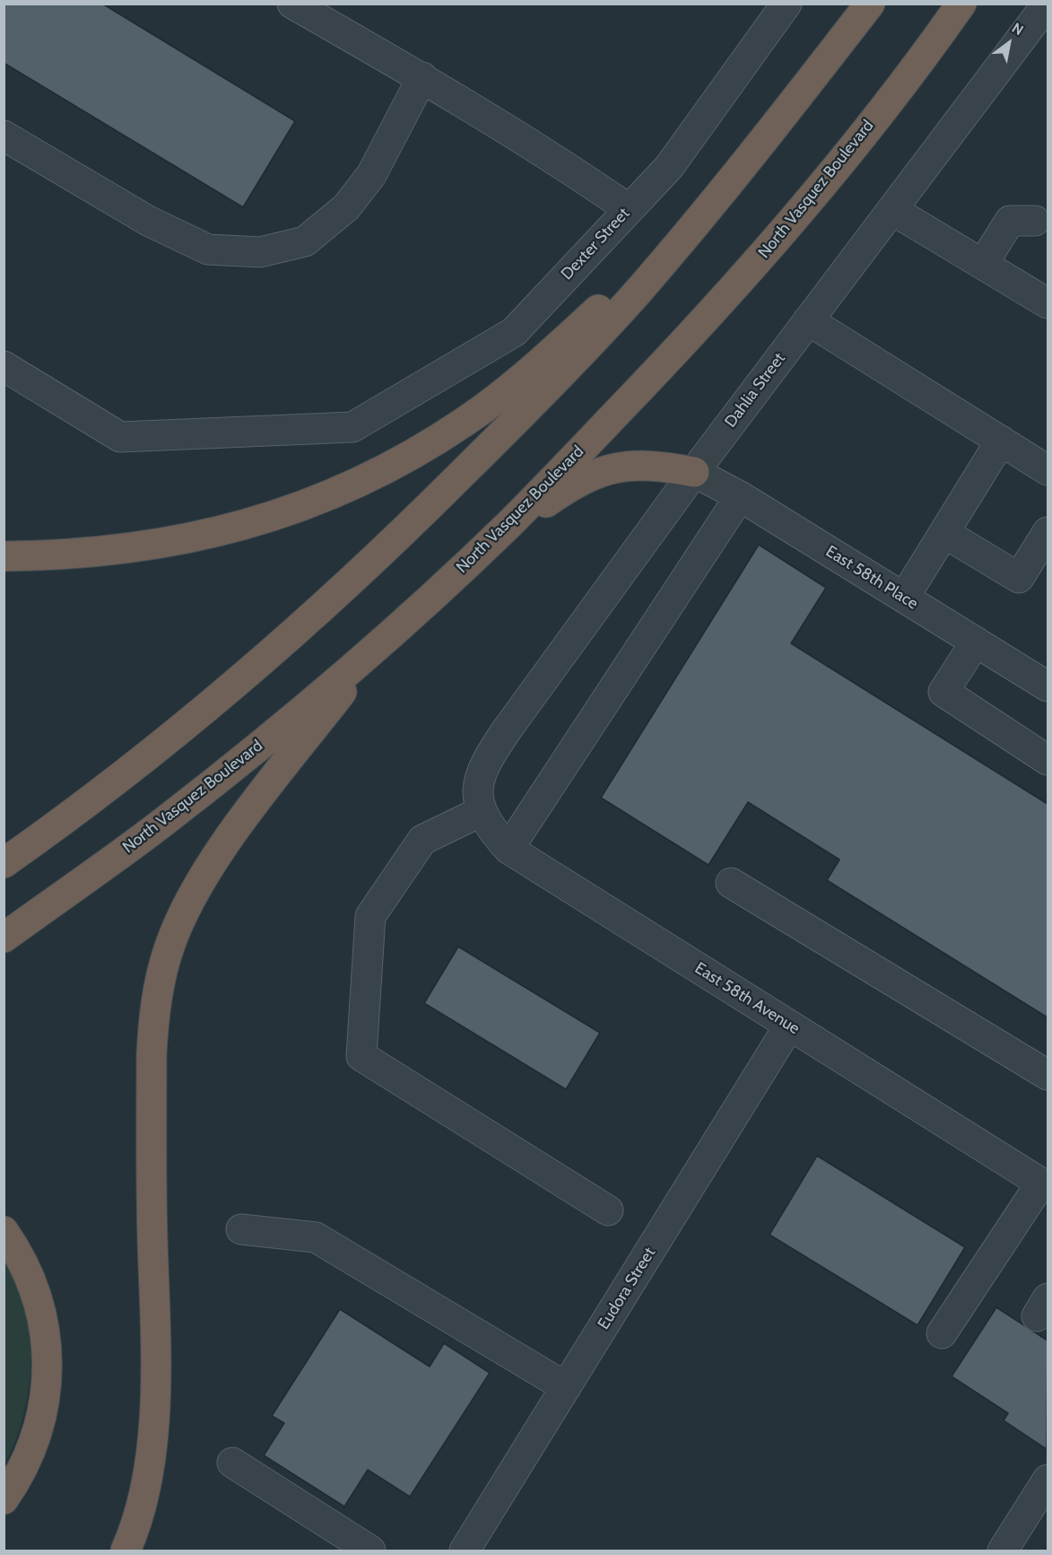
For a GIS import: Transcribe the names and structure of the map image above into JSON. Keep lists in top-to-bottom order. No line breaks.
{"streets":{"highway":["North Vasquez Boulevard"],"street":["Dexter Street","Dahlia Street","East 58th Place","East 58th Avenue","Eudora Street"]},"crossings":[["Dahlia Street","East 58th Place"],["Dahlia Street","East 58th Avenue"],["East 58th Avenue","Eudora Street"]],"north":"top right"}
